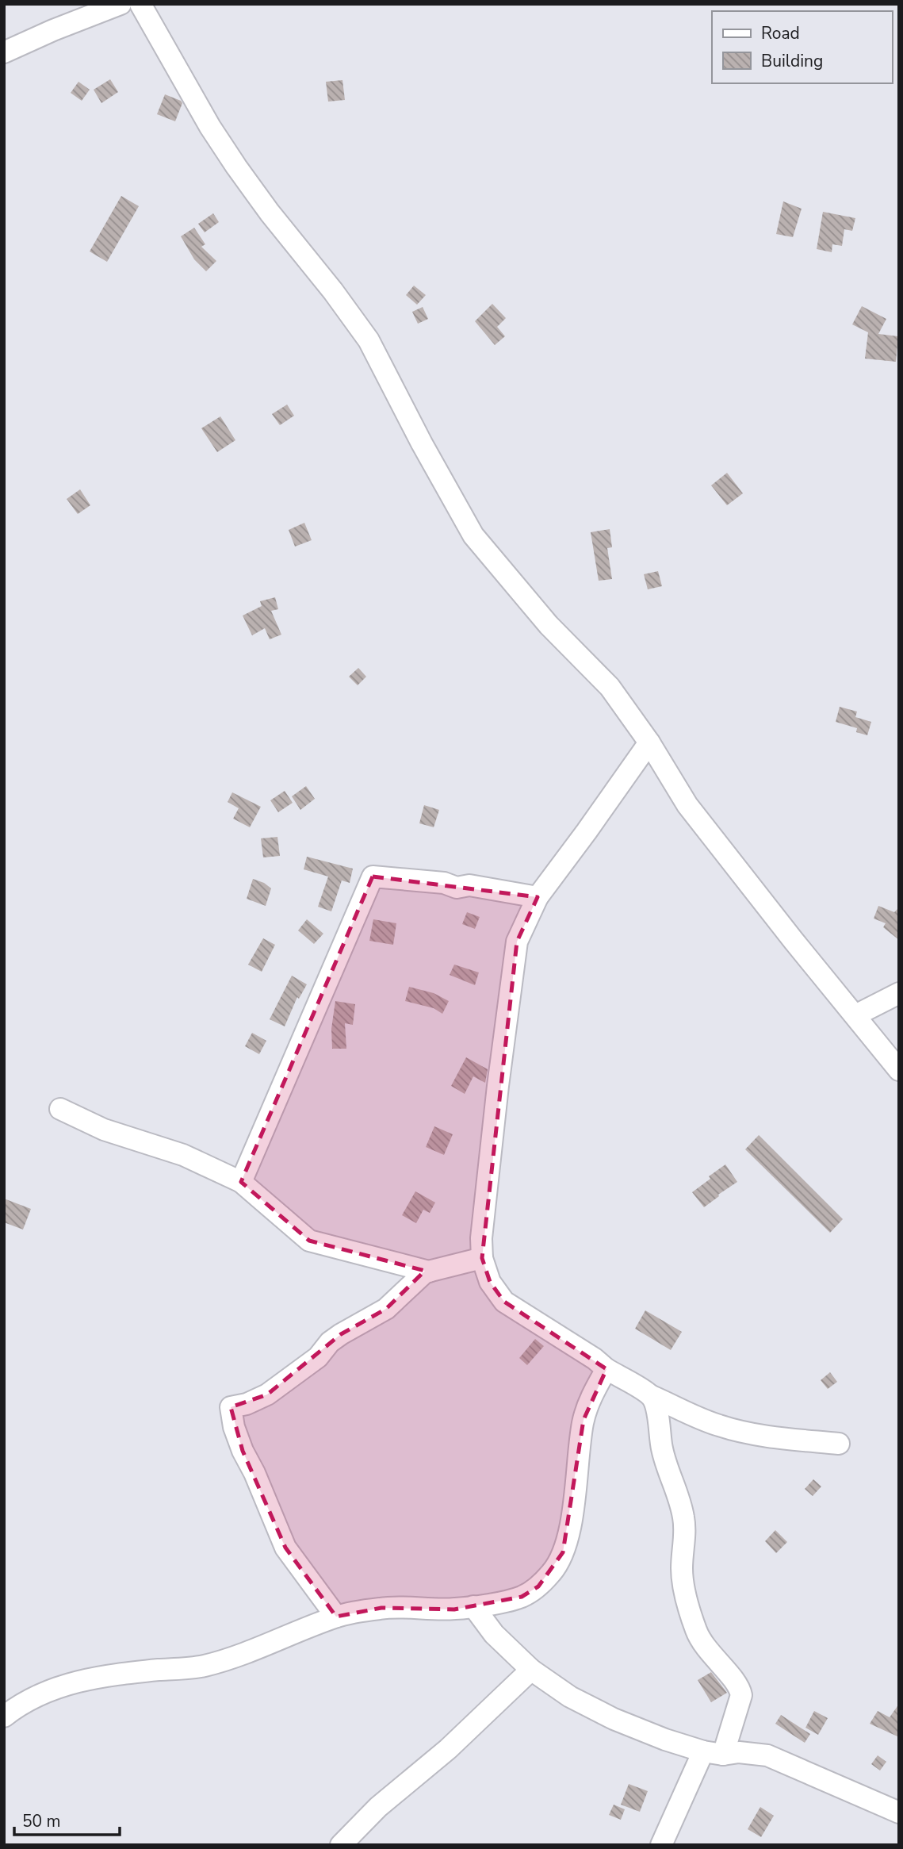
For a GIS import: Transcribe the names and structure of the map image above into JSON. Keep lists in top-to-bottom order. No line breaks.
{"legend":["Road","Building"],"scale_bar":"50 m"}
